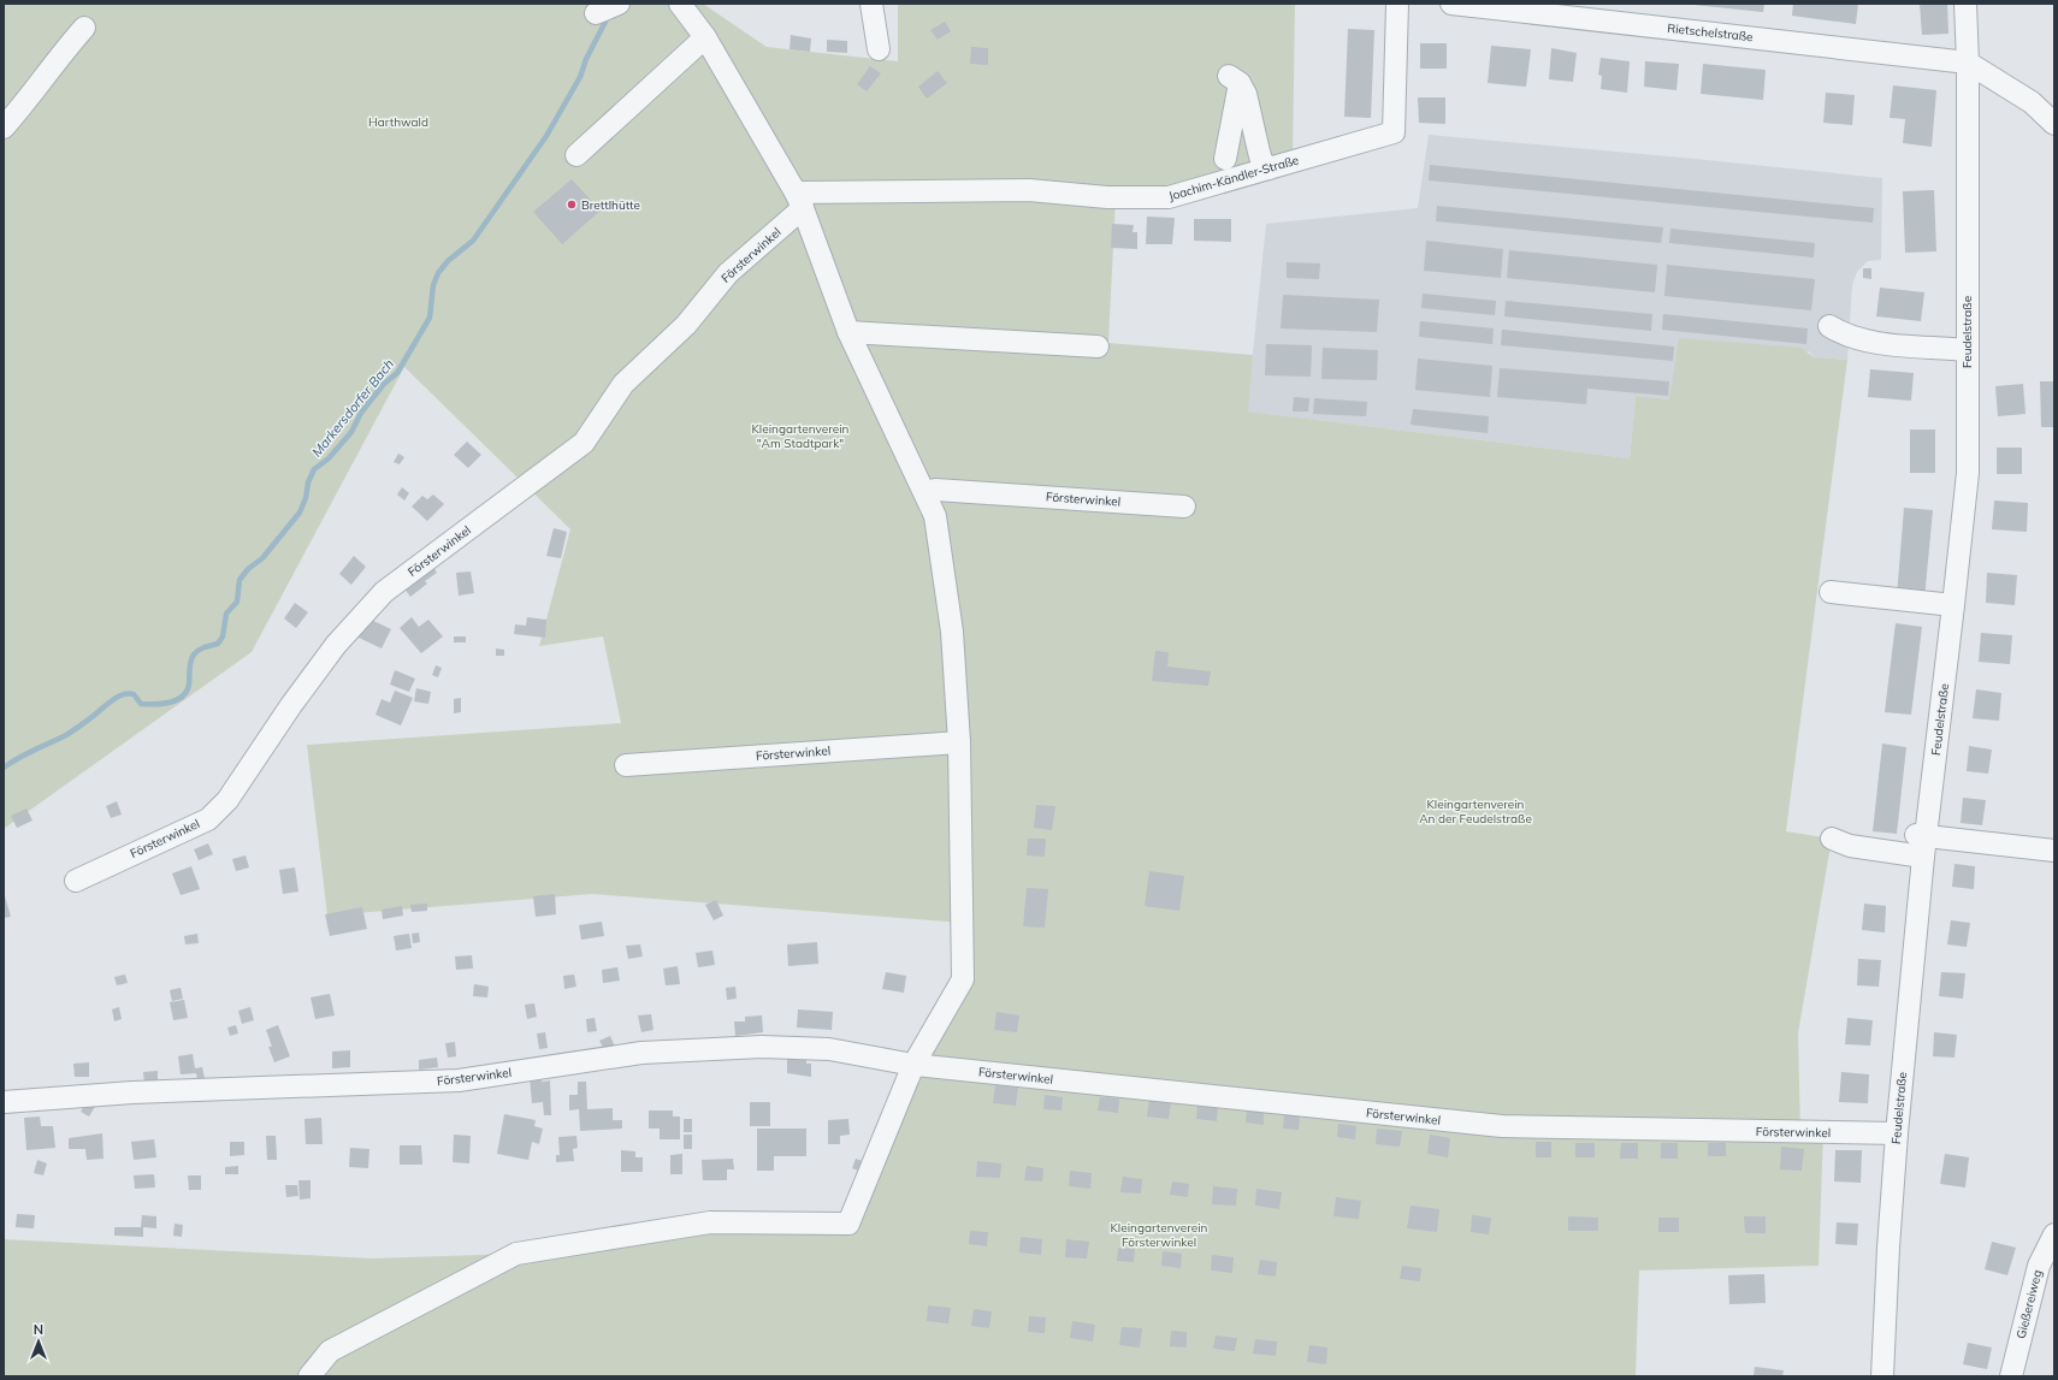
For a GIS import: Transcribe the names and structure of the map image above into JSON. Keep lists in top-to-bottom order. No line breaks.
{"streets":{"street":["Rietschelstraße","Joachim-Kändler-Straße","Försterwinkel","Feudelstraße","Gießereiweg"]},"crossings":[["Rietschelstraße","Feudelstraße"],["Joachim-Kändler-Straße","Försterwinkel"],["Försterwinkel","Feudelstraße"]],"water":["Markersdorfer Bach"],"parks":["Harthwald","Kleingartenverein \"Am Stadtpark\"","Kleingartenverein An der Feudelstraße","Kleingartenverein Försterwinkel"],"places":["Brettlhütte"],"north":"top"}
